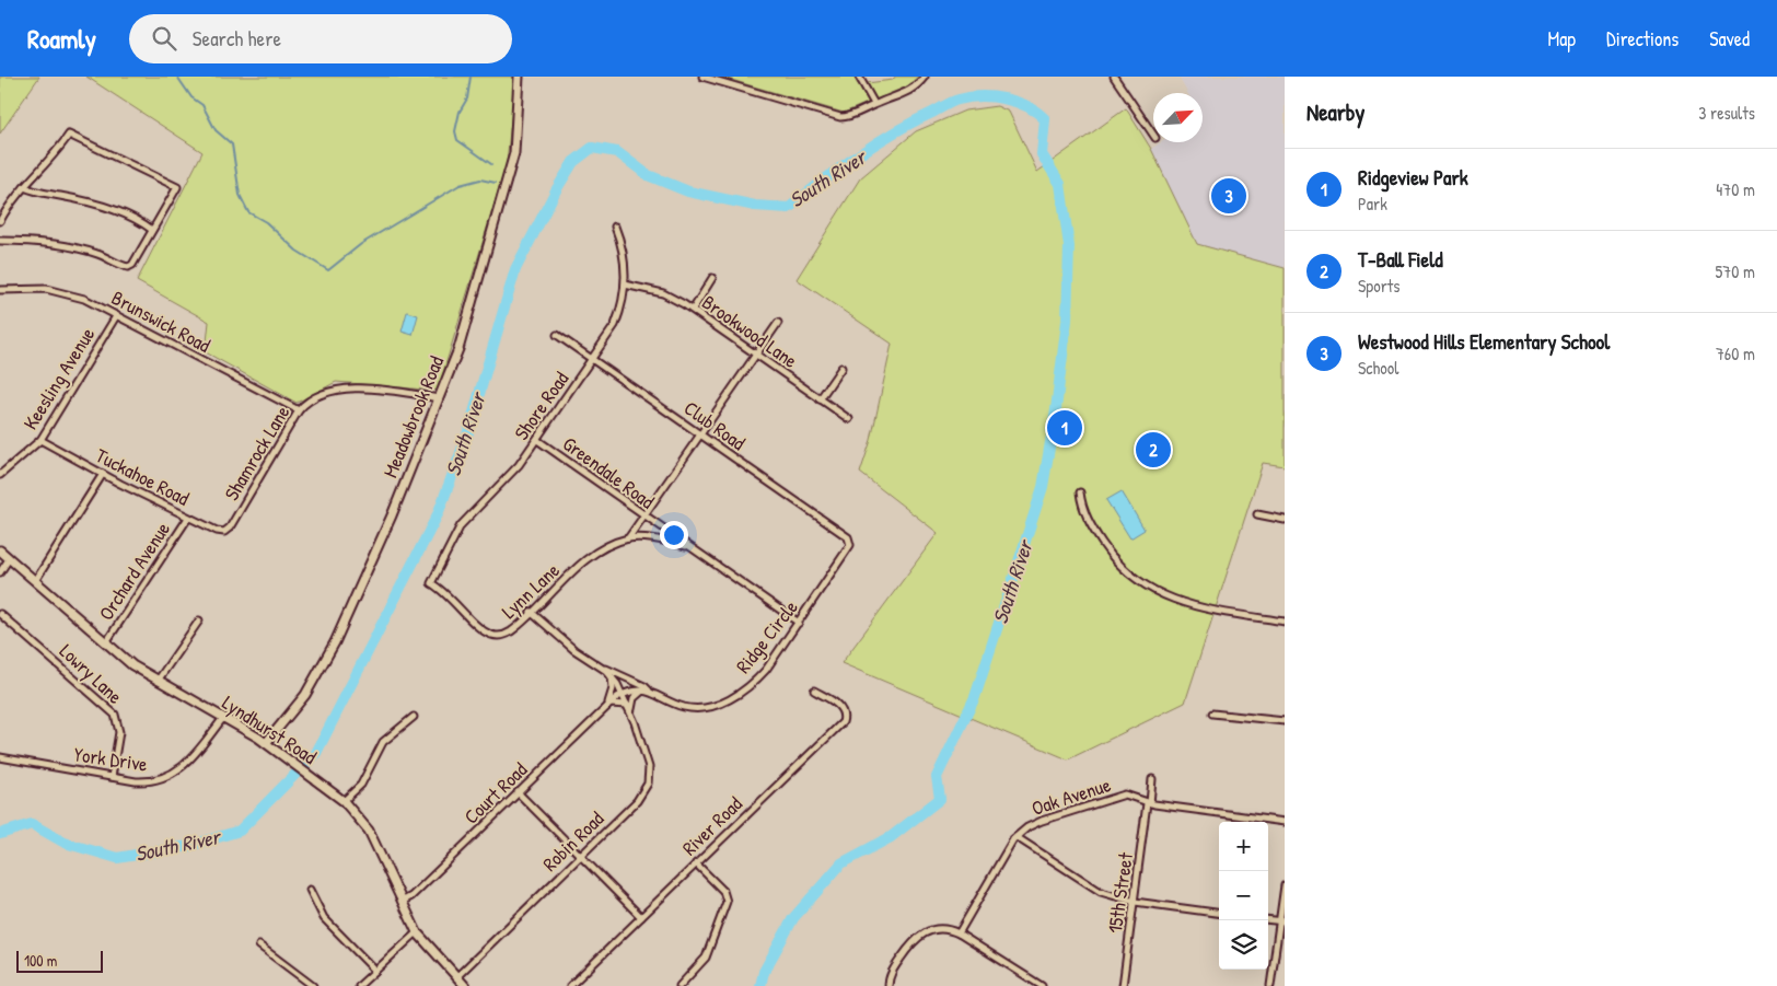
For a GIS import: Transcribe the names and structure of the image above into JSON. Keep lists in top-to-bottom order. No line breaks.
{"streets":{"street":["Brunswick Road","Brookwood Lane","Keesling Avenue","Shore Road","Meadowbrook Road","Club Road","Shamrock Lane","Greendale Road","Tuckahoe Road","Orchard Avenue","Lynn Lane","Ridge Circle","Lowry Lane","Lyndhurst Road","York Drive","Court Road","Oak Avenue","River Road","Robin Road","15th Street"]},"crossings":[["Brunswick Road","Keesling Avenue"],["Brunswick Road","Shamrock Lane"],["Brookwood Lane","Shore Road"],["Keesling Avenue","Tuckahoe Road"],["Shore Road","Club Road"],["Shore Road","Greendale Road"],["Shore Road","Lynn Lane"],["Meadowbrook Road","Shamrock Lane"],["Meadowbrook Road","Lyndhurst Road"],["Club Road","Ridge Circle"],["Shamrock Lane","Tuckahoe Road"],["Greendale Road","Lynn Lane"],["Greendale Road","Ridge Circle"],["Tuckahoe Road","Orchard Avenue"],["Orchard Avenue","Lyndhurst Road"],["Lynn Lane","Ridge Circle"],["Ridge Circle","Court Road"],["Ridge Circle","Robin Road"],["Lowry Lane","York Drive"],["Lyndhurst Road","York Drive"],["Lyndhurst Road","Court Road"],["Lyndhurst Road","Robin Road"],["Court Road","Robin Road"],["Oak Avenue","15th Street"]],"water":["South River"],"scale_bar":"100 m","north":"top right","page":{"header":"Roamly","search":"Search here","nav":["Map","Directions","Saved"],"heading":["Nearby","3 results"],"list":[{"mark":"1","name":"Ridgeview Park","note":"Park","value":"470 m"},{"mark":"2","name":"T-Ball Field","note":"Sports","value":"570 m"},{"mark":"3","name":"Westwood Hills Elementary School","note":"School","value":"760 m"}],"pins":["3","1","2"],"map_buttons":["+","−"],"scale":"100 m"}}
